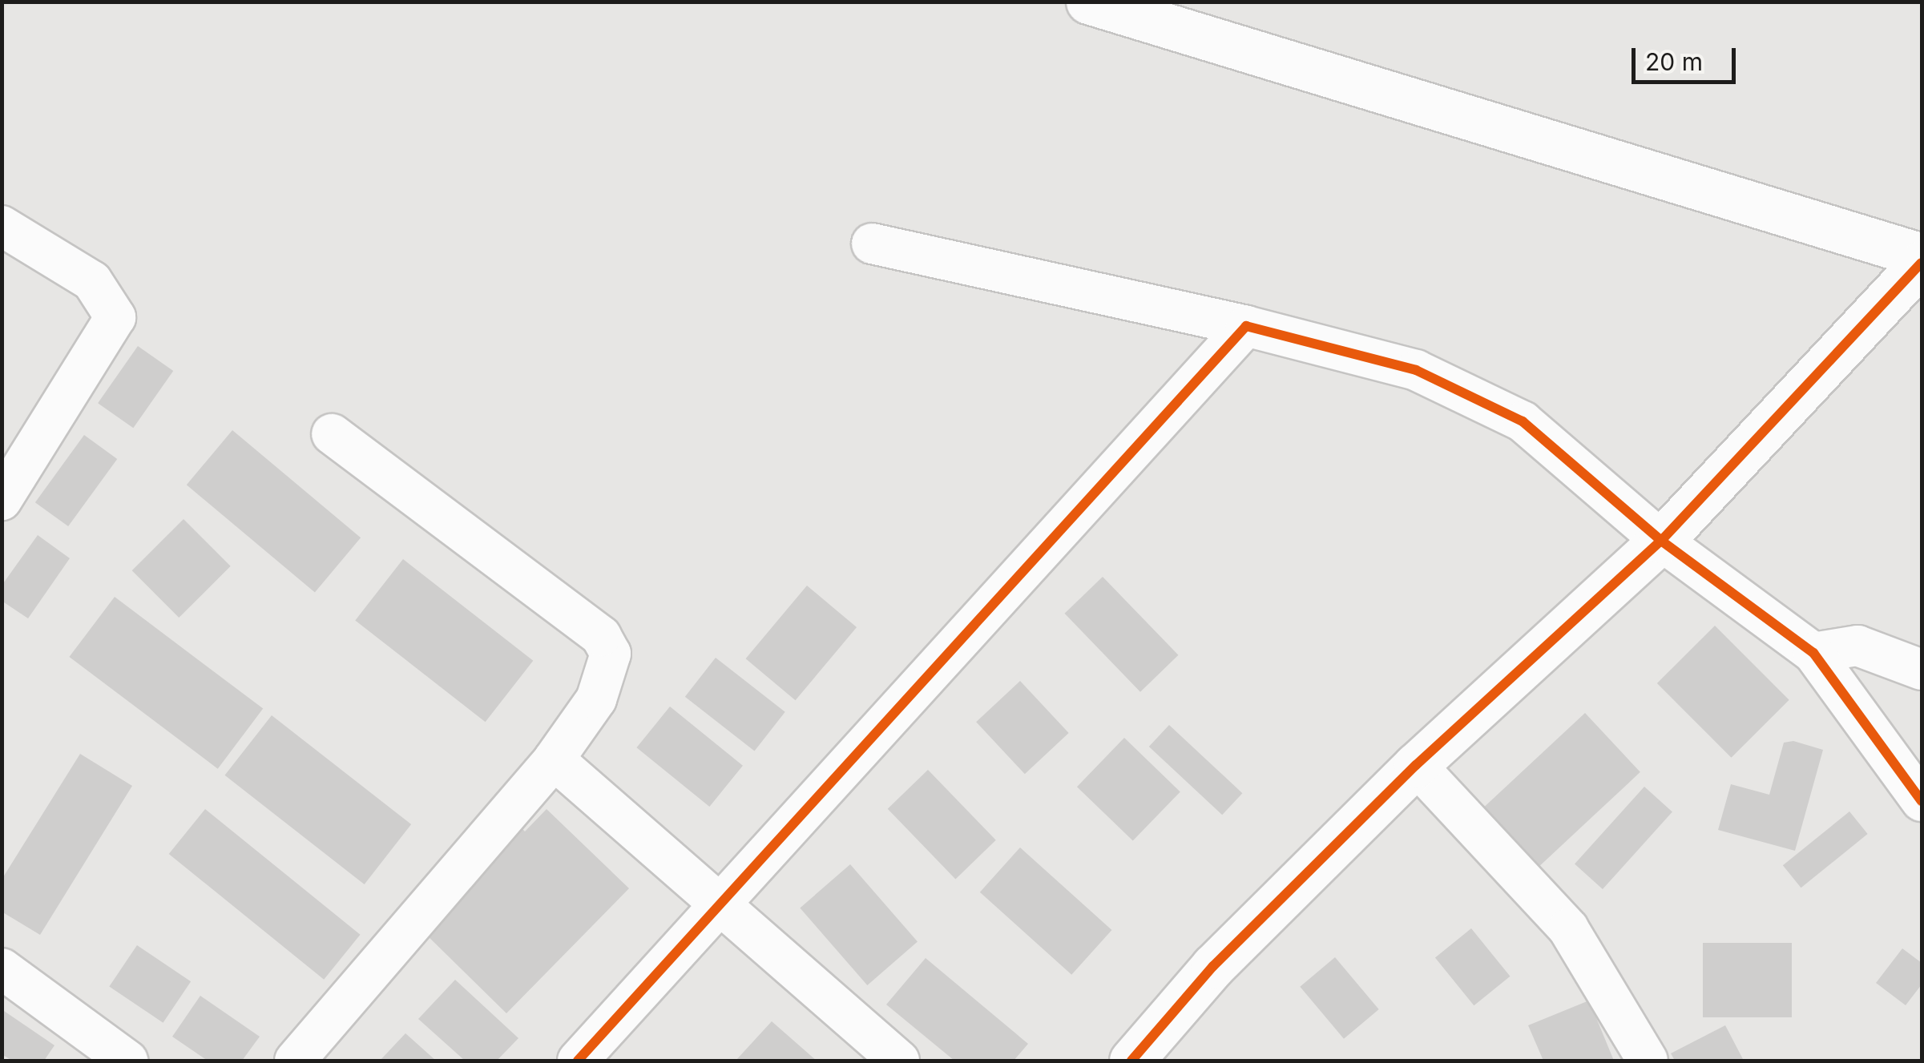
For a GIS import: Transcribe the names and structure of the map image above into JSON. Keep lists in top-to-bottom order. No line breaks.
{"scale_bar":"20 m"}
